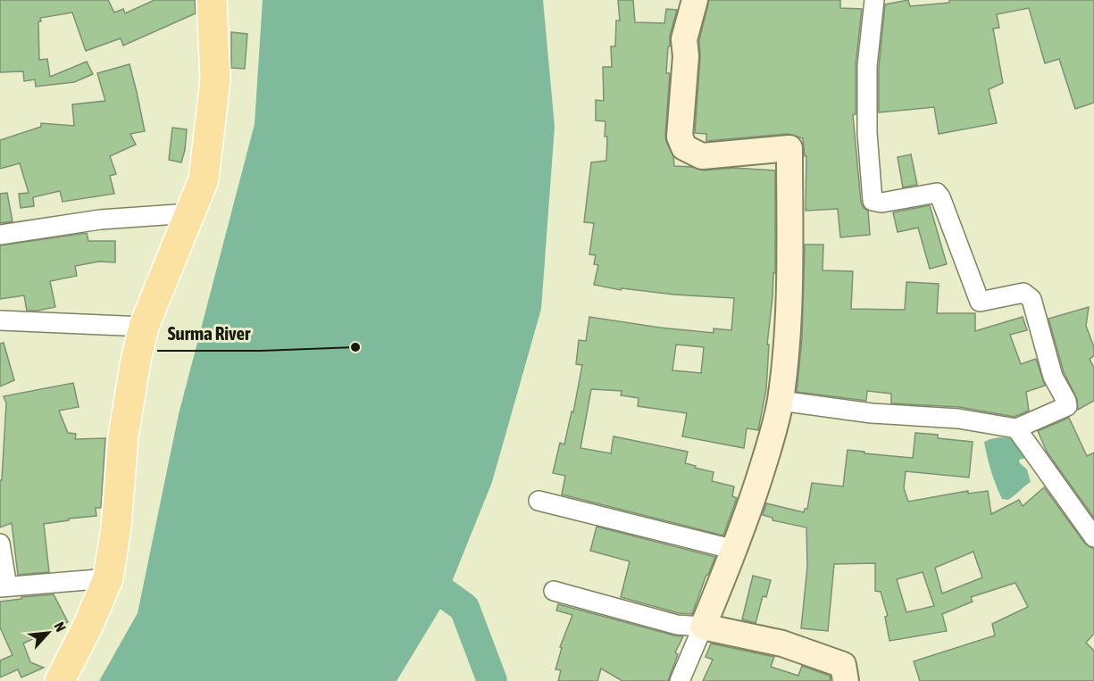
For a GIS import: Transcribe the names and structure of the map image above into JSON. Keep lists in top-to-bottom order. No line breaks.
{"places":["Surma River"],"north":"top right"}
